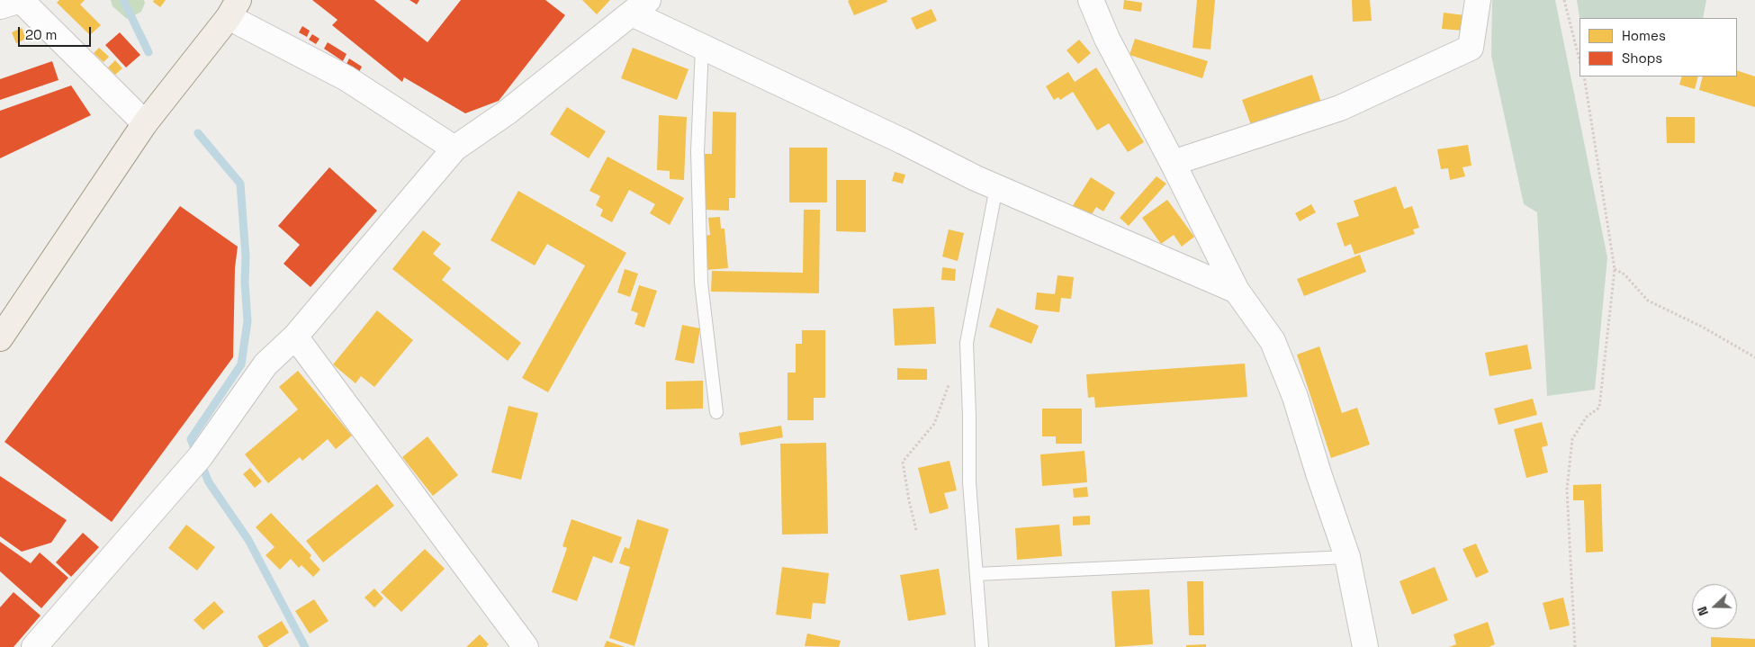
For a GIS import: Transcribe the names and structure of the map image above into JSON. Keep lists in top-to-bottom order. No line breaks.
{"legend":["Homes","Shops"],"scale_bar":"20 m","north":"left"}
